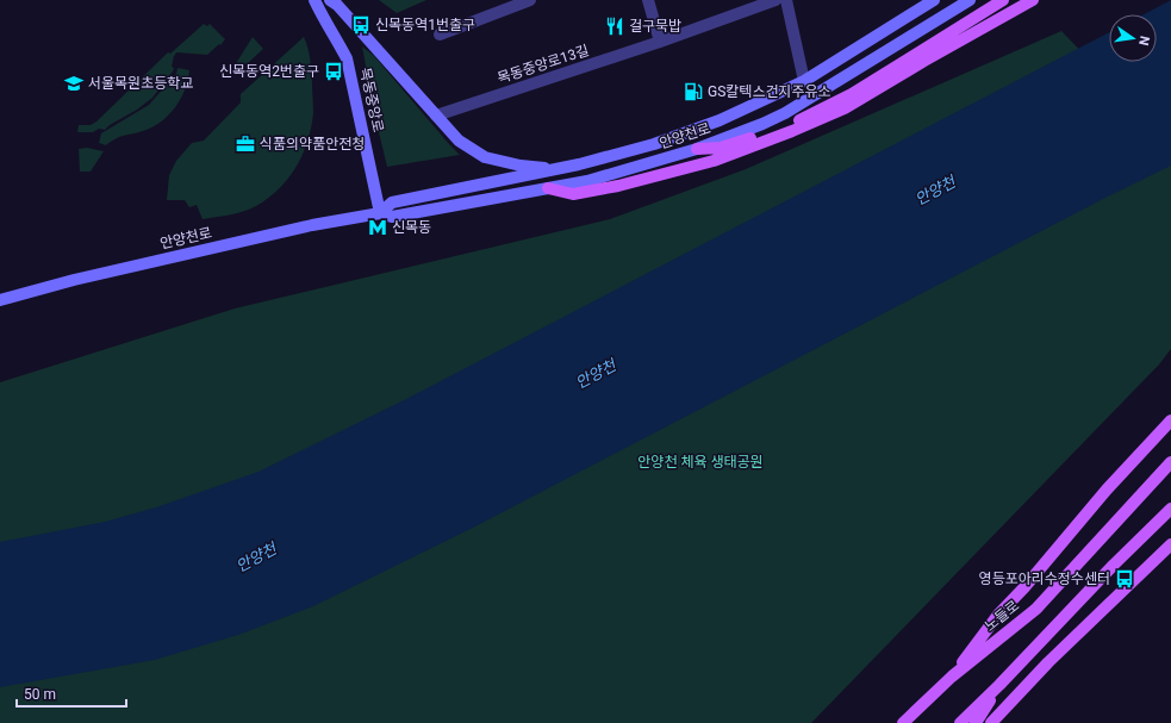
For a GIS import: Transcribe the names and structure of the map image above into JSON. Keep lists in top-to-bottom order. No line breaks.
{"streets":{"main road":["목동중앙로","안양천로","노들로"],"street":["목동중앙로13길"]},"crossings":[["목동중앙로","안양천로"]],"water":["안양천"],"parks":["안양천 체육 생태공원"],"places":{"bus stop":["신목동역1번출구","신목동역2번출구","영등포아리수정수센터"],"restaurant":["걸구묵밥"],"school or university":["서울목원초등학교"],"fuel station":["GS칼텍스건지주유소"],"office":["식품의약품안전청"],"metro station":["신목동"]},"scale_bar":"50 m","north":"right"}
